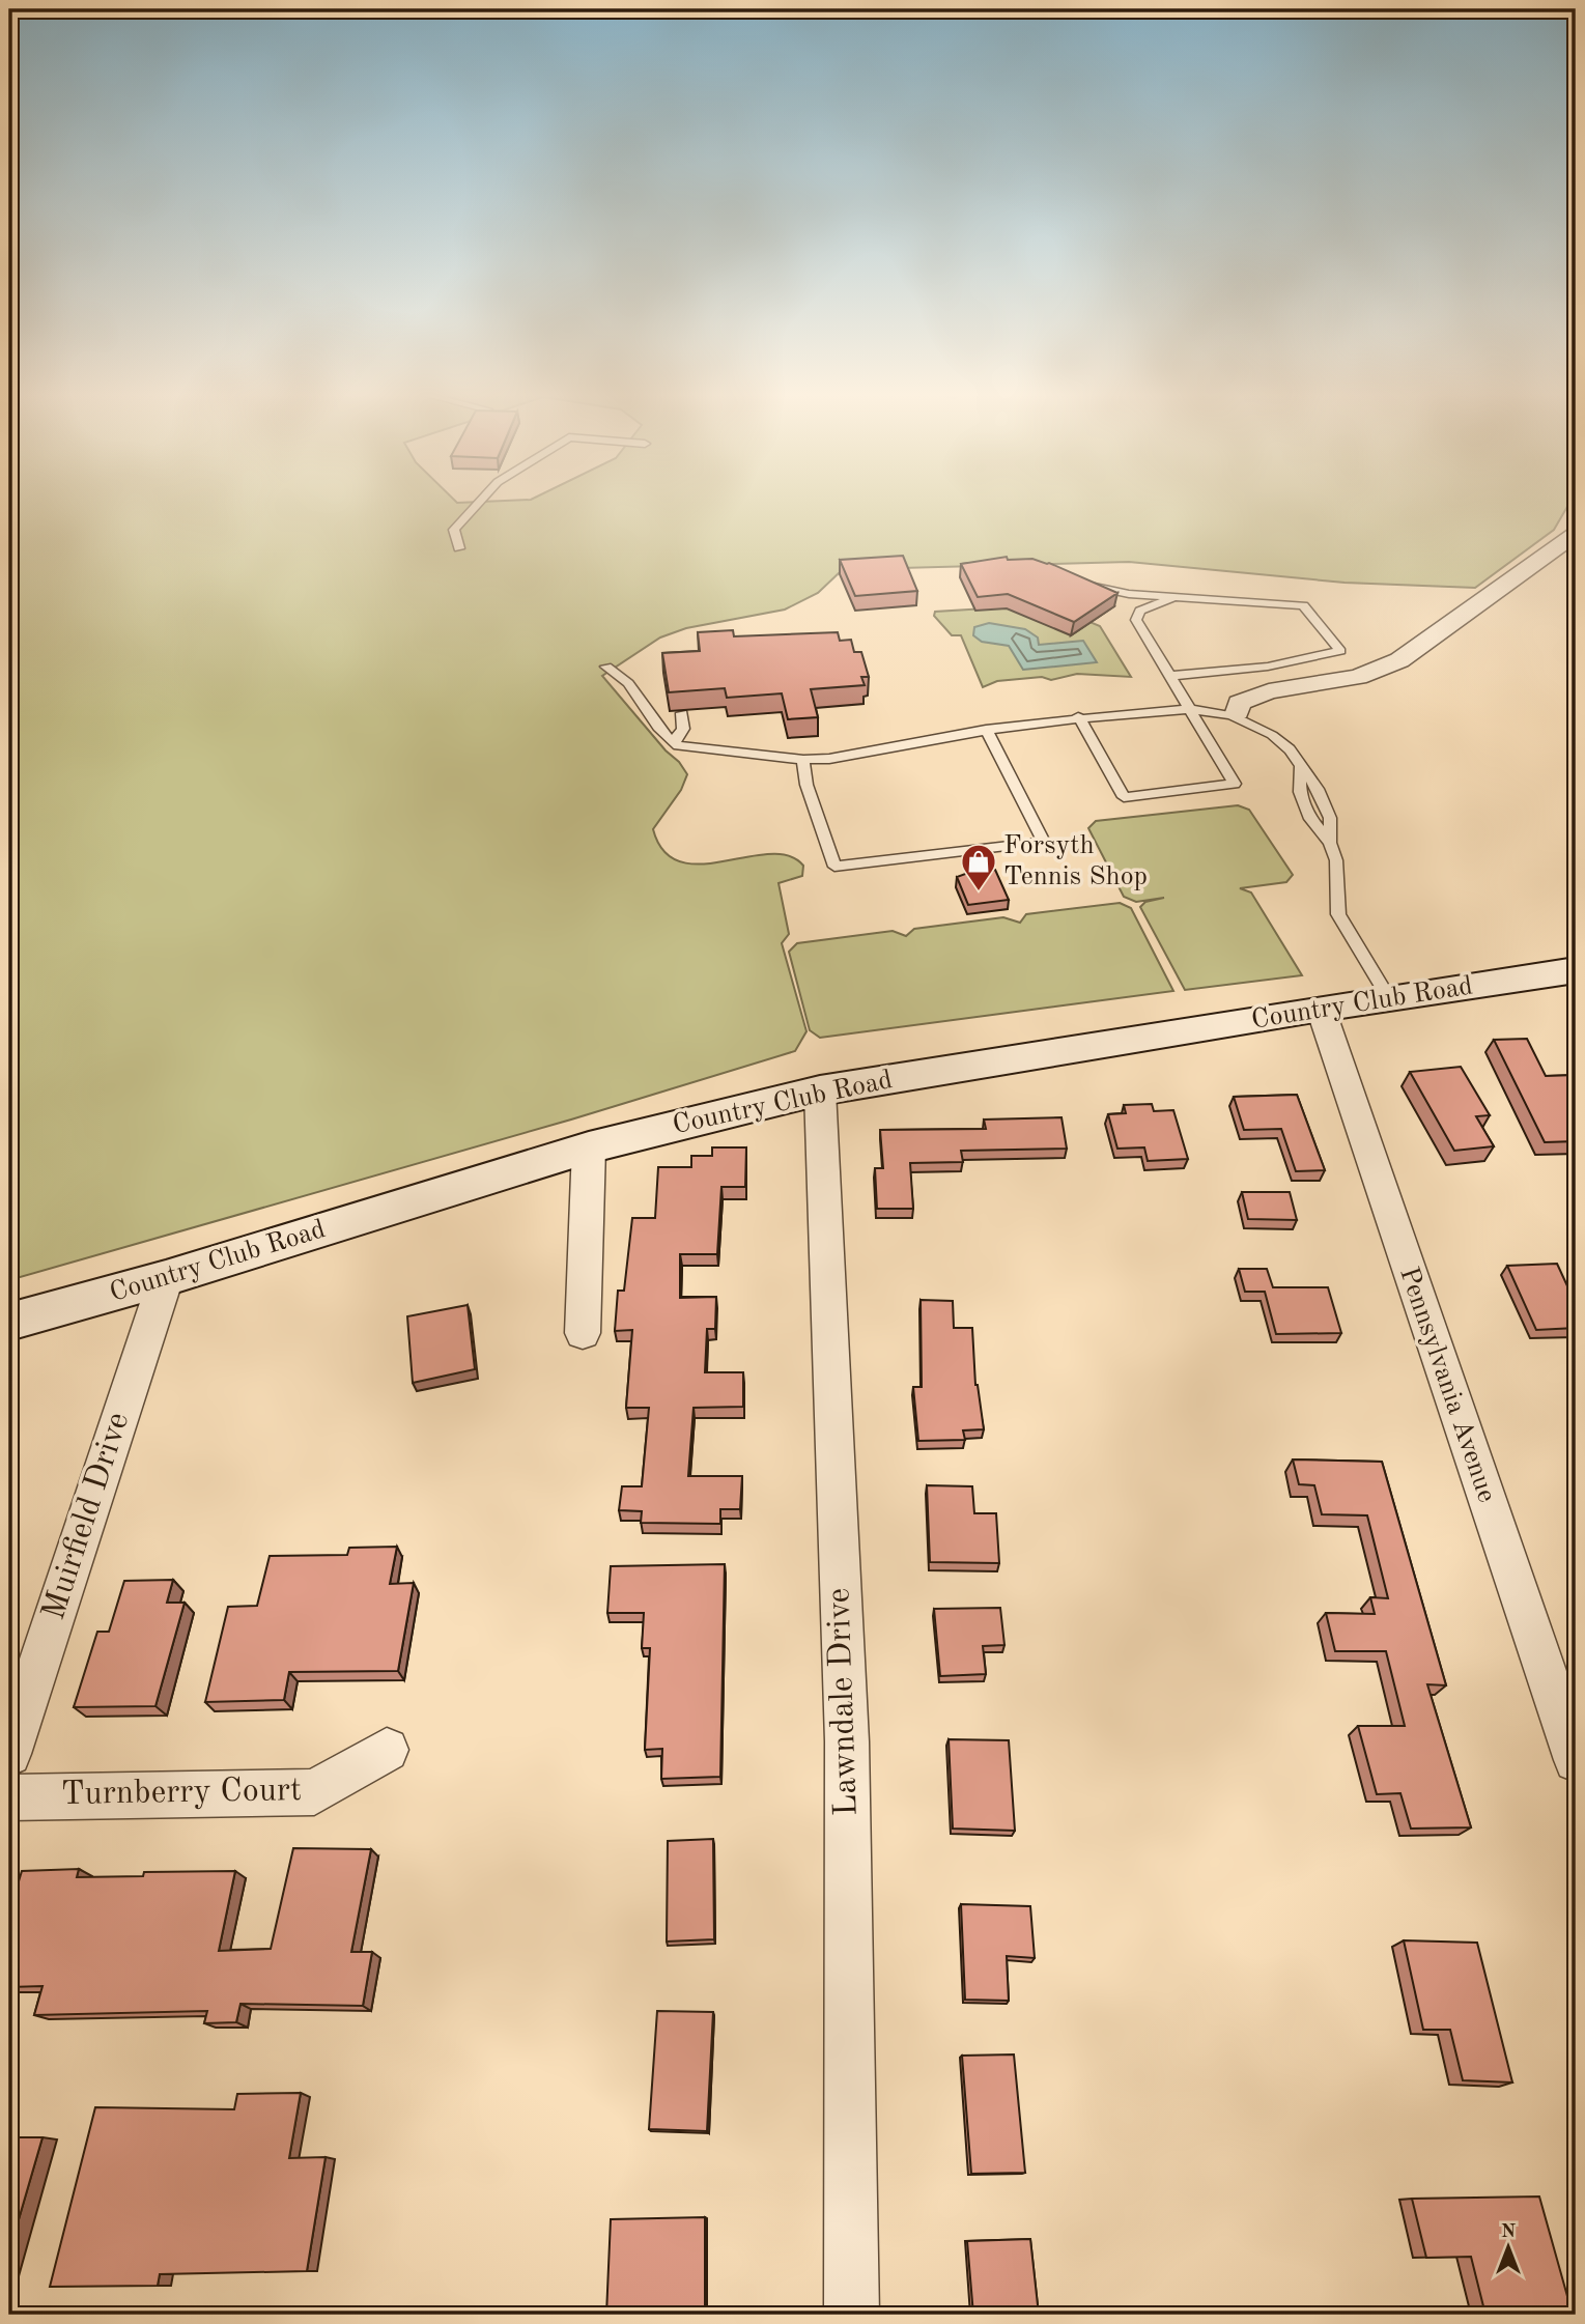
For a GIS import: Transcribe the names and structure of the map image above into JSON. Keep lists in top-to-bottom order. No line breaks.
{"streets":{"main road":["Country Club Road"],"street":["Pennsylvania Avenue","Muirfield Drive","Lawndale Drive","Turnberry Court"]},"crossings":[["Country Club Road","Pennsylvania Avenue"],["Country Club Road","Muirfield Drive"],["Country Club Road","Lawndale Drive"]],"places":{"shop":["Forsyth Tennis Shop"]},"north":"top"}
